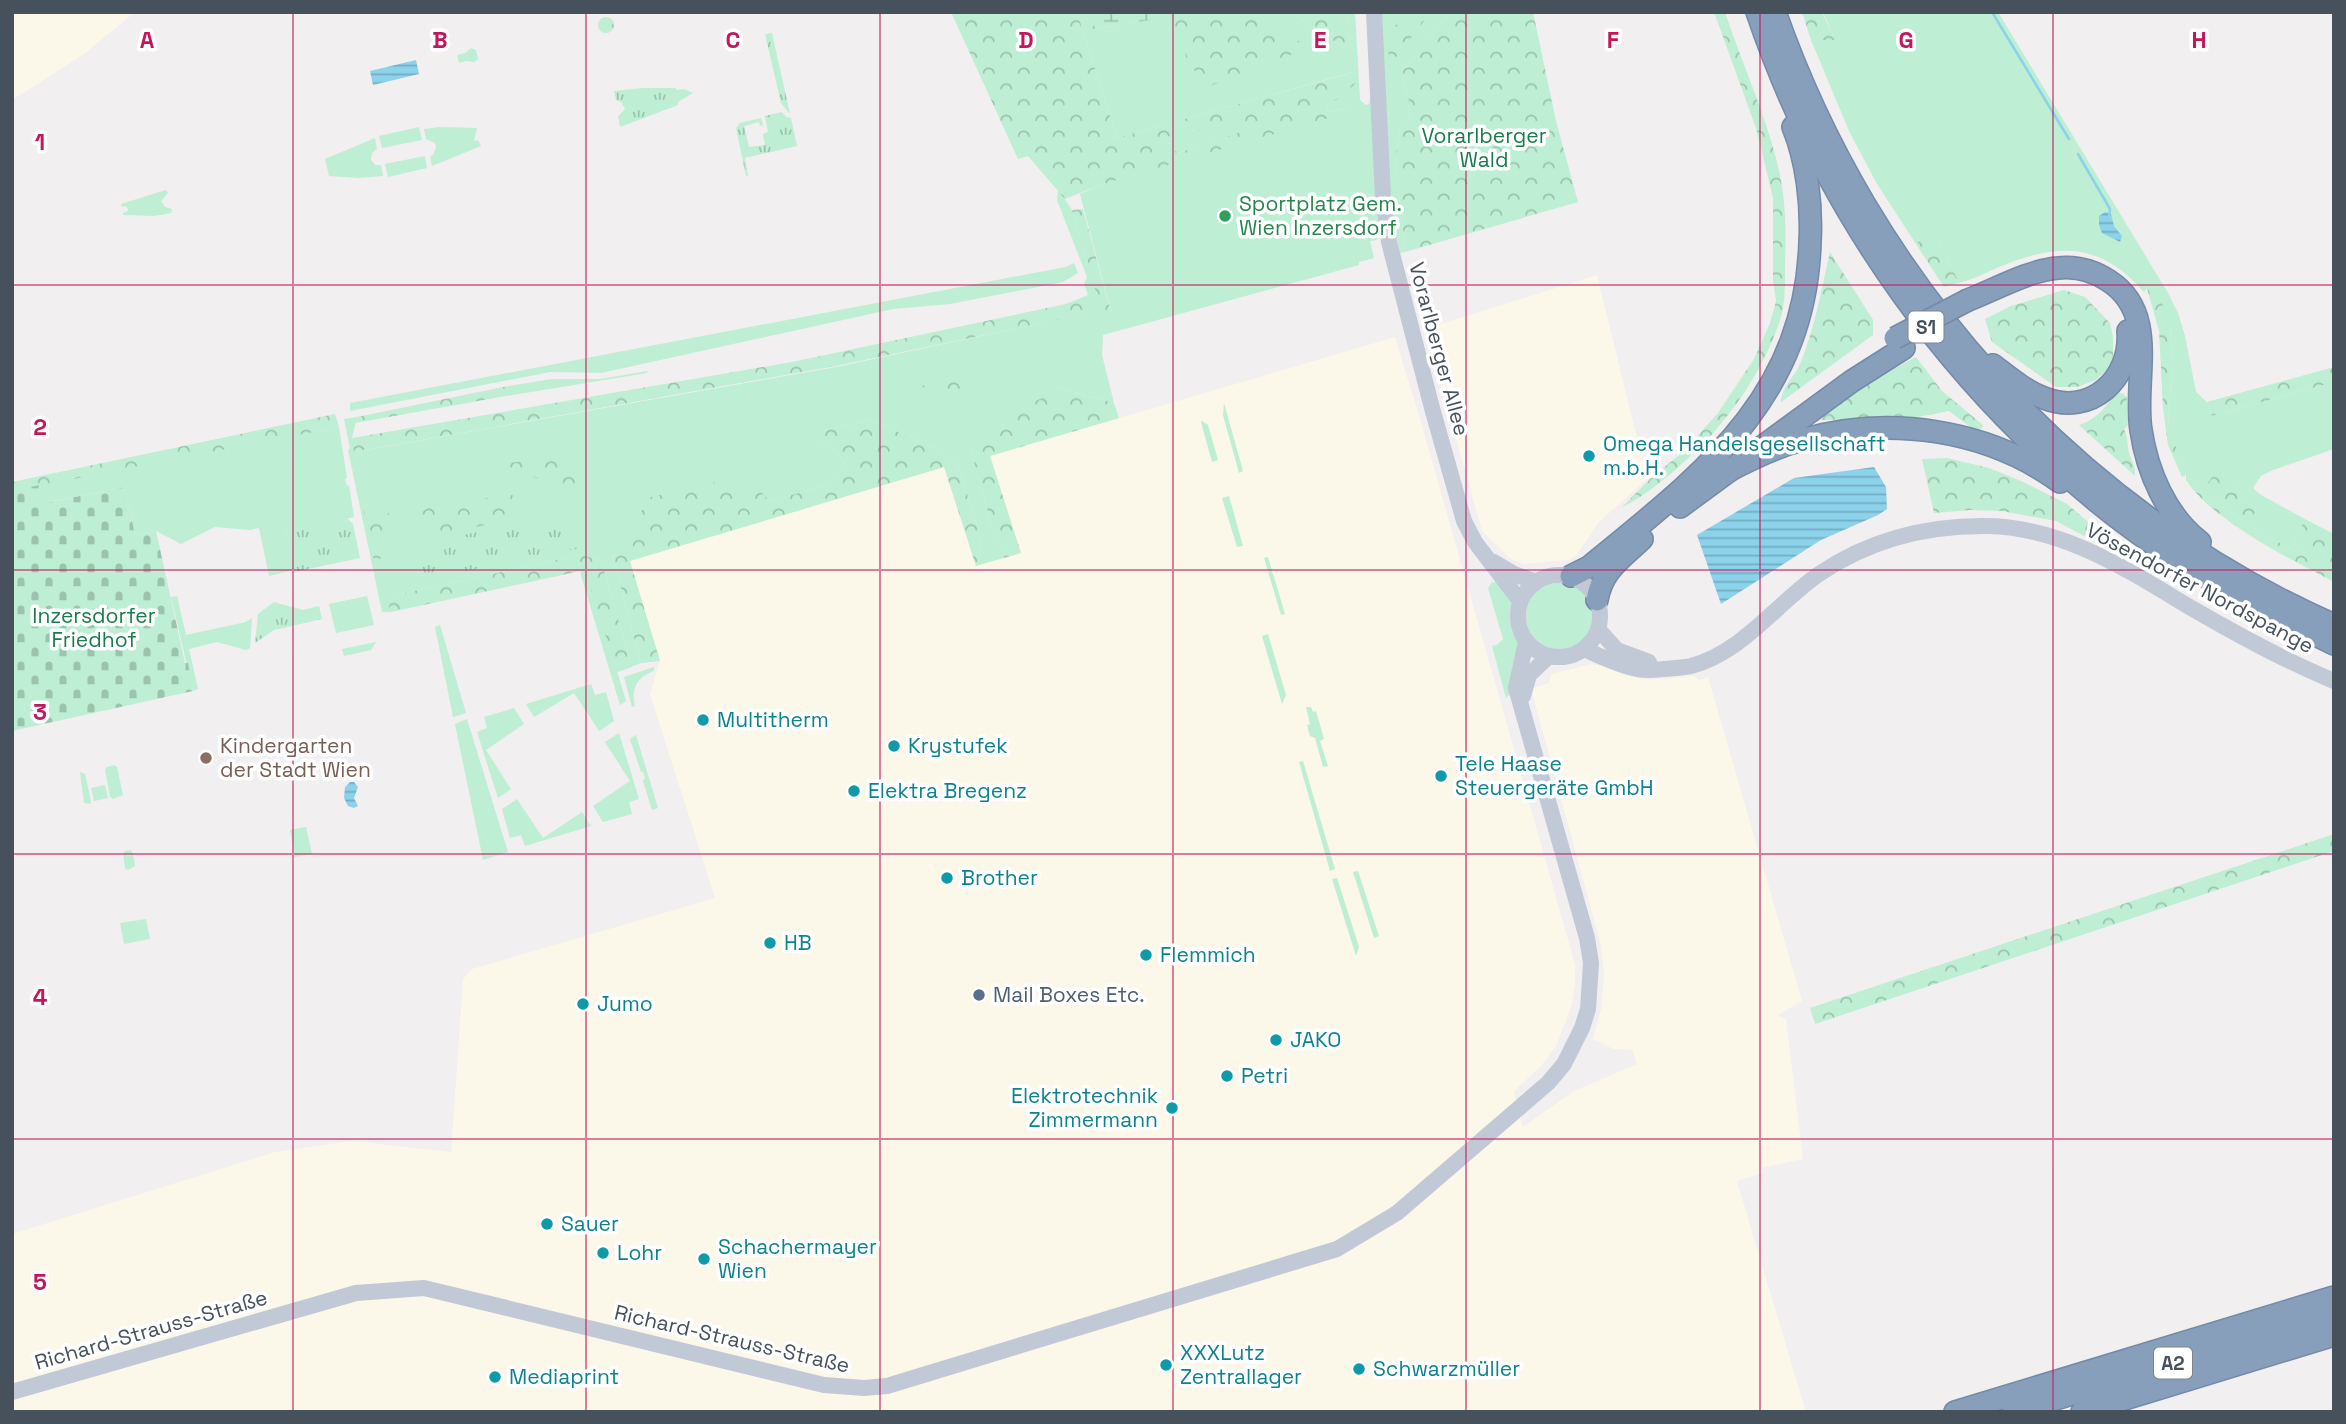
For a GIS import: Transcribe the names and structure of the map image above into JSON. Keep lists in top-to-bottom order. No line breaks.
{"streets":{"highway":["S1","A2"],"main road":["Vorarlberger Allee","Vösendorfer Nordspange","Richard-Strauss-Straße"]},"crossings":[["Vorarlberger Allee","Vösendorfer Nordspange"]],"parks":["Vorarlberger Wald","Inzersdorfer Friedhof"],"places":["Sportplatz Gem. Wien Inzersdorf","Omega Handelsgesellschaft m.b.H.","Multitherm","Krystufek","Kindergarten der Stadt Wien","Tele Haase Steuergeräte GmbH","Elektra Bregenz","Brother","HB","Flemmich","Mail Boxes Etc.","Jumo","JAKO","Petri","Elektrotechnik Zimmermann","Sauer","Lohr","Schachermayer Wien","XXXLutz Zentrallager","Schwarzmüller","Mediaprint"],"grid":{"columns":["A","B","C","D","E","F","G","H"],"rows":["1","2","3","4","5"]}}
